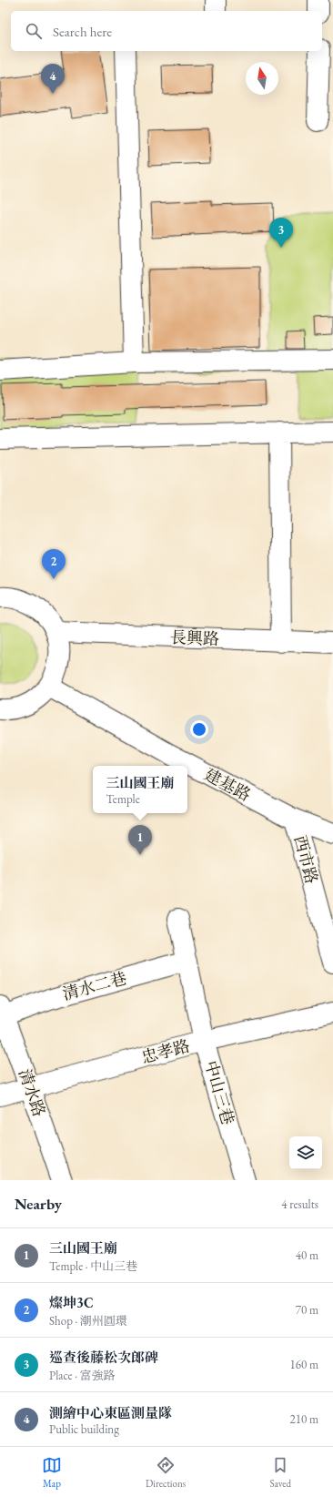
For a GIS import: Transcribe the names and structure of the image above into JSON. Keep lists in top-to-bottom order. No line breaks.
{"streets":{"street":["長興路","建基路","西市路","清水二巷","忠孝路","清水路","中山三巷"]},"crossings":[["建基路","西市路"],["清水二巷","清水路"],["清水二巷","中山三巷"],["忠孝路","清水路"],["忠孝路","中山三巷"]],"north":"top","page":{"search":"Search here","pins":["4","3","2","1"],"popup":["三山國王廟","Temple"],"heading":["Nearby","4 results"],"list":[{"mark":"1","name":"三山國王廟","note":"Temple · 中山三巷","value":"40 m"},{"mark":"2","name":"燦坤3C","note":"Shop · 潮州圓環","value":"70 m"},{"mark":"3","name":"巡查後藤松次郎碑","note":"Place · 富強路","value":"160 m"},{"mark":"4","name":"測繪中心東區測量隊","note":"Public building","value":"210 m"}],"nav":["Map","Directions","Saved"]}}
